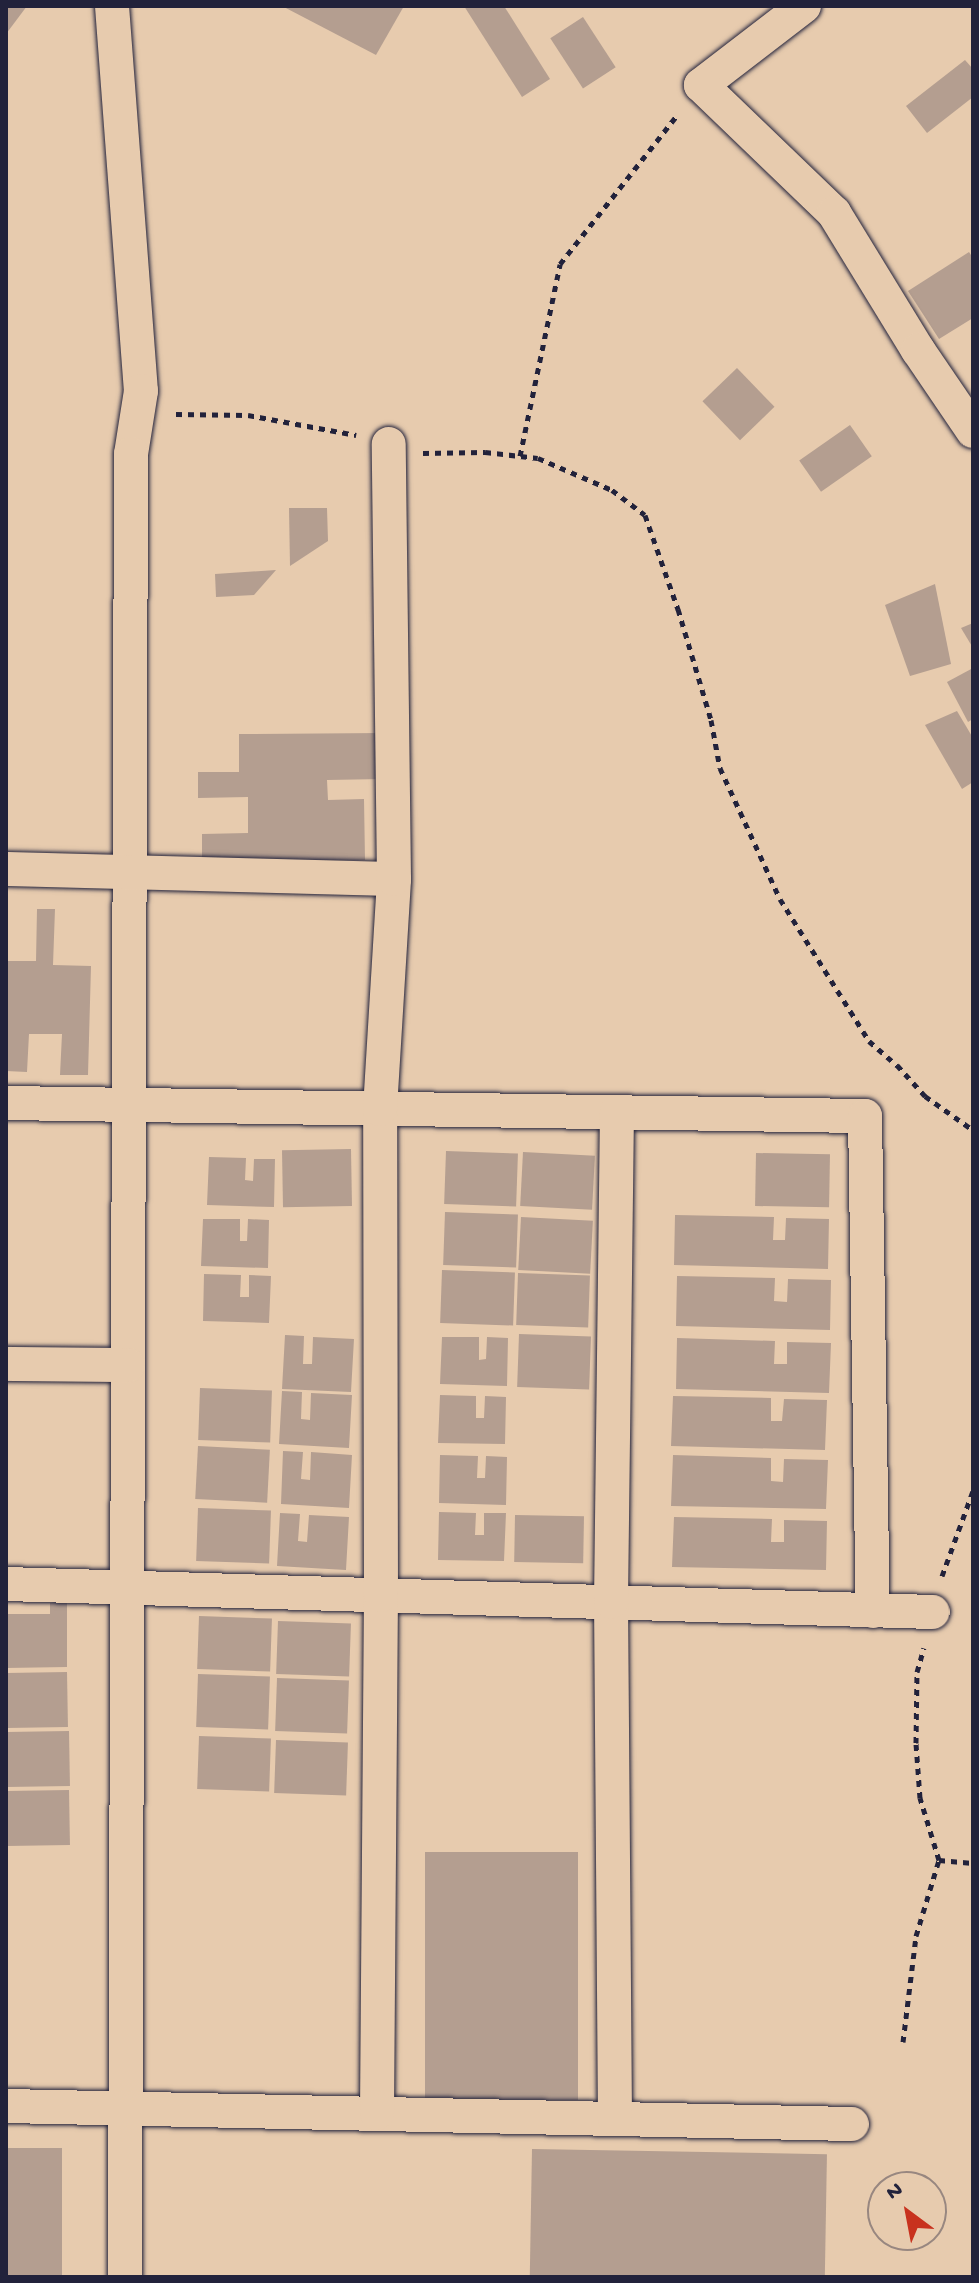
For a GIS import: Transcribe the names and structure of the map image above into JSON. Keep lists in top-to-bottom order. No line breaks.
{"north":"top left"}
